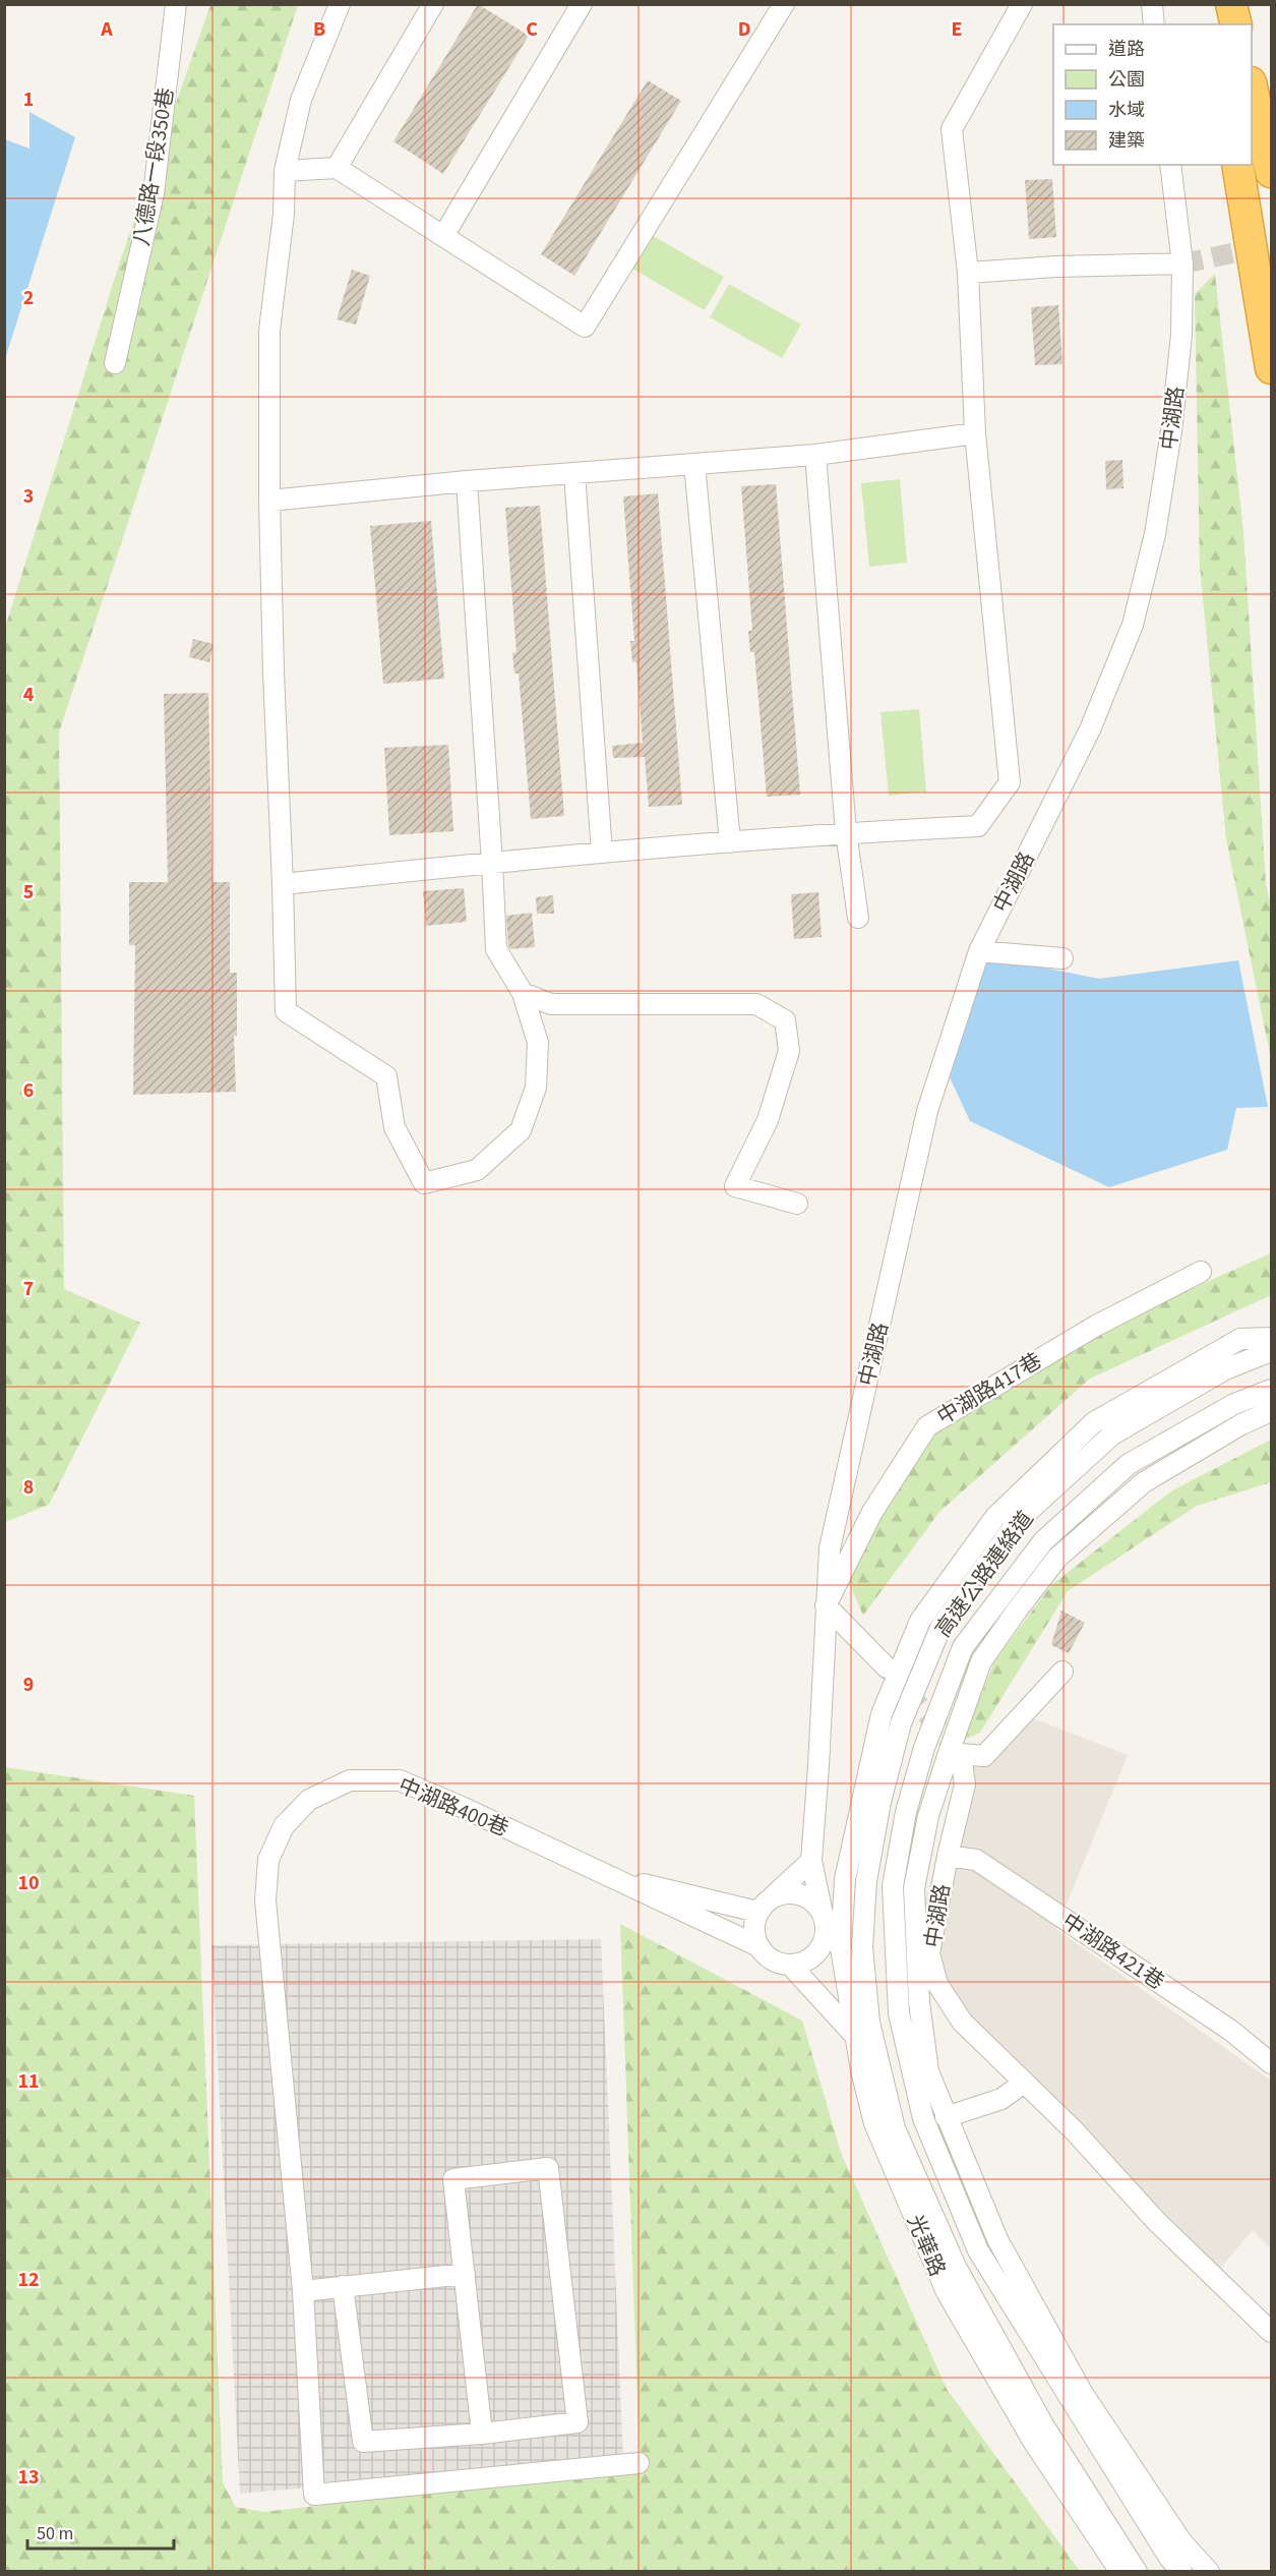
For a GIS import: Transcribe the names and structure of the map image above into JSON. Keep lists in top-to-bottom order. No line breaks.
{"streets":{"street":["八德路一段350巷","中湖路","中湖路417巷","高速公路連絡道","中湖路400巷","中湖路421巷","光華路"]},"crossings":[["中湖路","中湖路417巷"],["中湖路","中湖路400巷"],["中湖路","中湖路421巷"],["高速公路連絡道","光華路"]],"legend":["道路","公園","水域","建築"],"scale_bar":"50 m","grid":{"columns":["A","B","C","D","E"],"rows":["1","2","3","4","5","6","7","8","9","10","11","12","13"]}}
